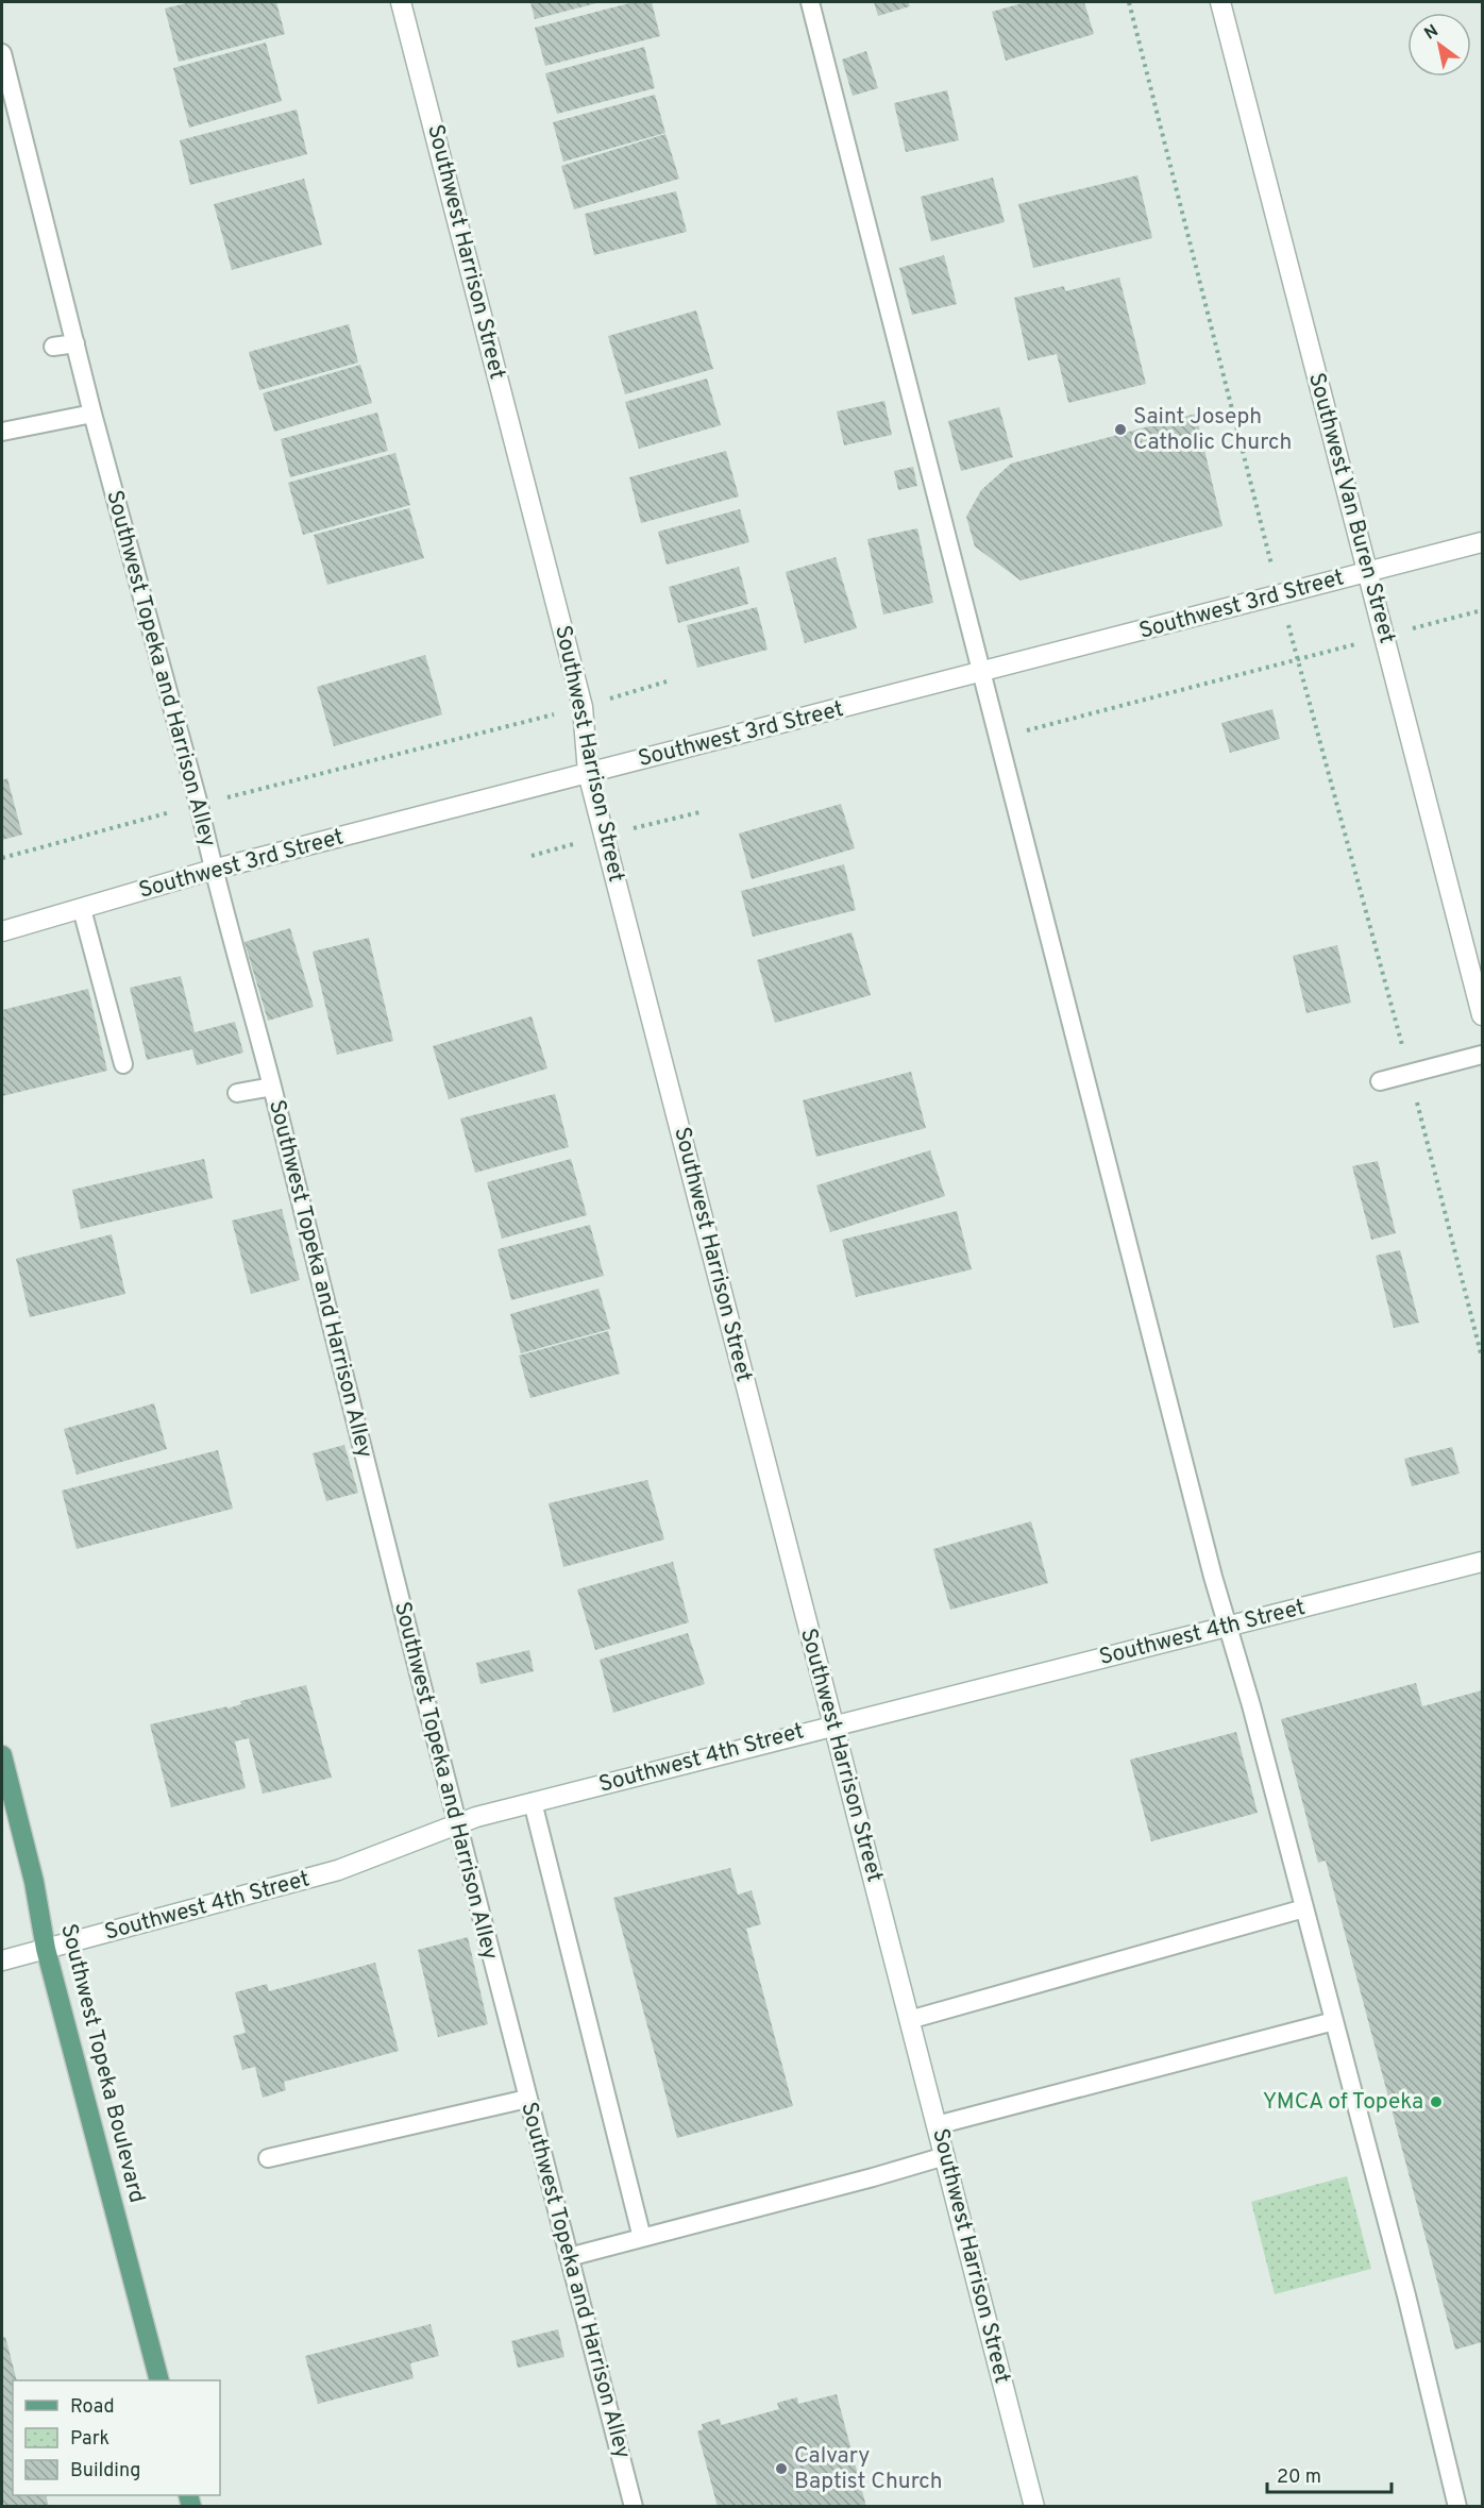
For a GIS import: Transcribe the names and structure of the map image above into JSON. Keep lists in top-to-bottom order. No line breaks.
{"streets":{"main road":["Southwest Topeka Boulevard"],"street":["Southwest Harrison Street","Southwest Van Buren Street","Southwest 3rd Street","Southwest 4th Street"],"lane":["Southwest Topeka and Harrison Alley"]},"crossings":[["Southwest Harrison Street","Southwest 3rd Street"],["Southwest Harrison Street","Southwest 4th Street"],["Southwest Van Buren Street","Southwest 3rd Street"],["Southwest 3rd Street","Southwest Topeka and Harrison Alley"],["Southwest Topeka and Harrison Alley","Southwest 4th Street"],["Southwest 4th Street","Southwest Topeka Boulevard"]],"places":["Saint Joseph Catholic Church","YMCA of Topeka","Calvary Baptist Church"],"legend":["Road","Park","Building"],"scale_bar":"20 m","north":"top left"}
